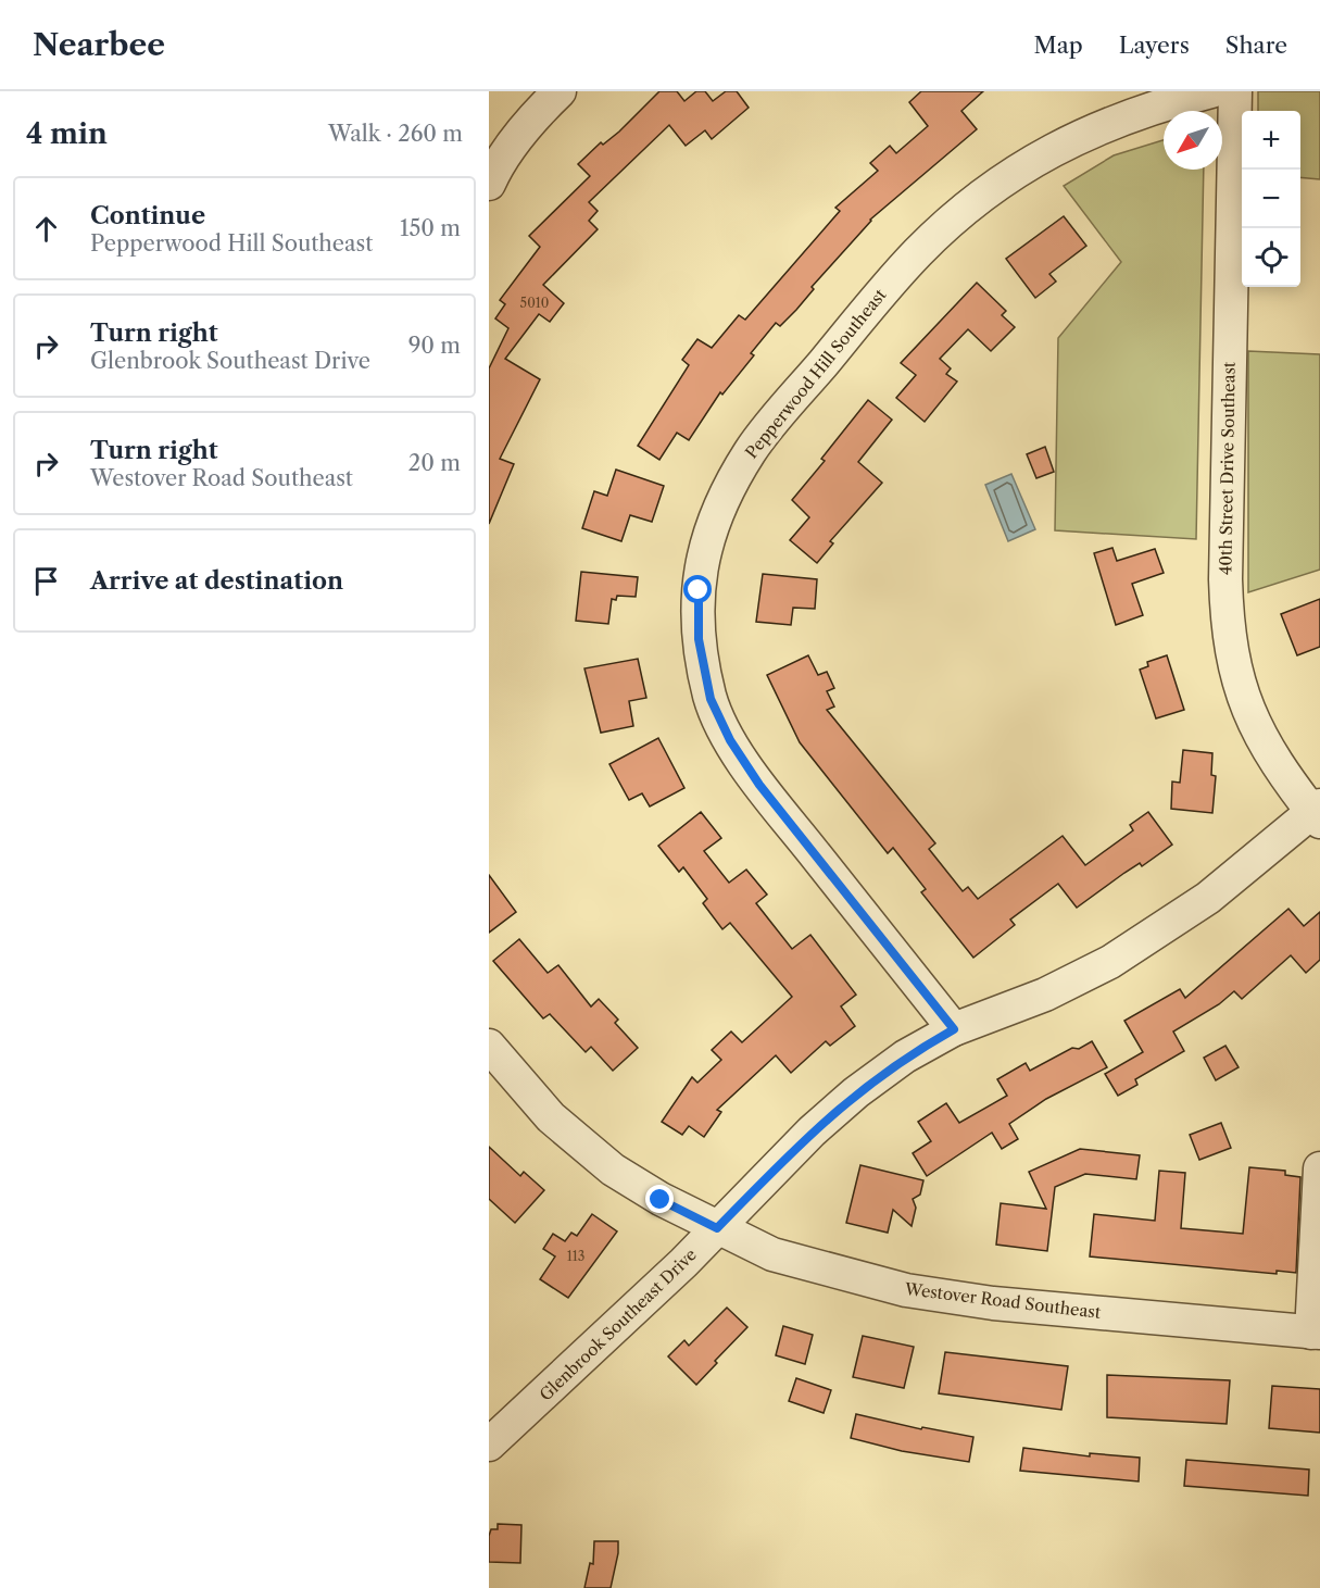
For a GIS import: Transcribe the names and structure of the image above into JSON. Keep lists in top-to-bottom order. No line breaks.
{"streets":{"street":["Pepperwood Hill Southeast","40th Street Drive Southeast","Westover Road Southeast","Glenbrook Southeast Drive"]},"crossings":[["Pepperwood Hill Southeast","Glenbrook Southeast Drive"],["40th Street Drive Southeast","Glenbrook Southeast Drive"],["Westover Road Southeast","Glenbrook Southeast Drive"]],"house_numbers":["5010","113"],"north":"bottom left","page":{"header":"Nearbee","nav":["Map","Layers","Share"],"heading":["4 min","Walk · 260 m"],"map_buttons":["+","−"],"list":[["Continue","Pepperwood Hill Southeast","150 m"],["Turn right","Glenbrook Southeast Drive","90 m"],["Turn right","Westover Road Southeast","20 m"],"Arrive at destination"]}}
